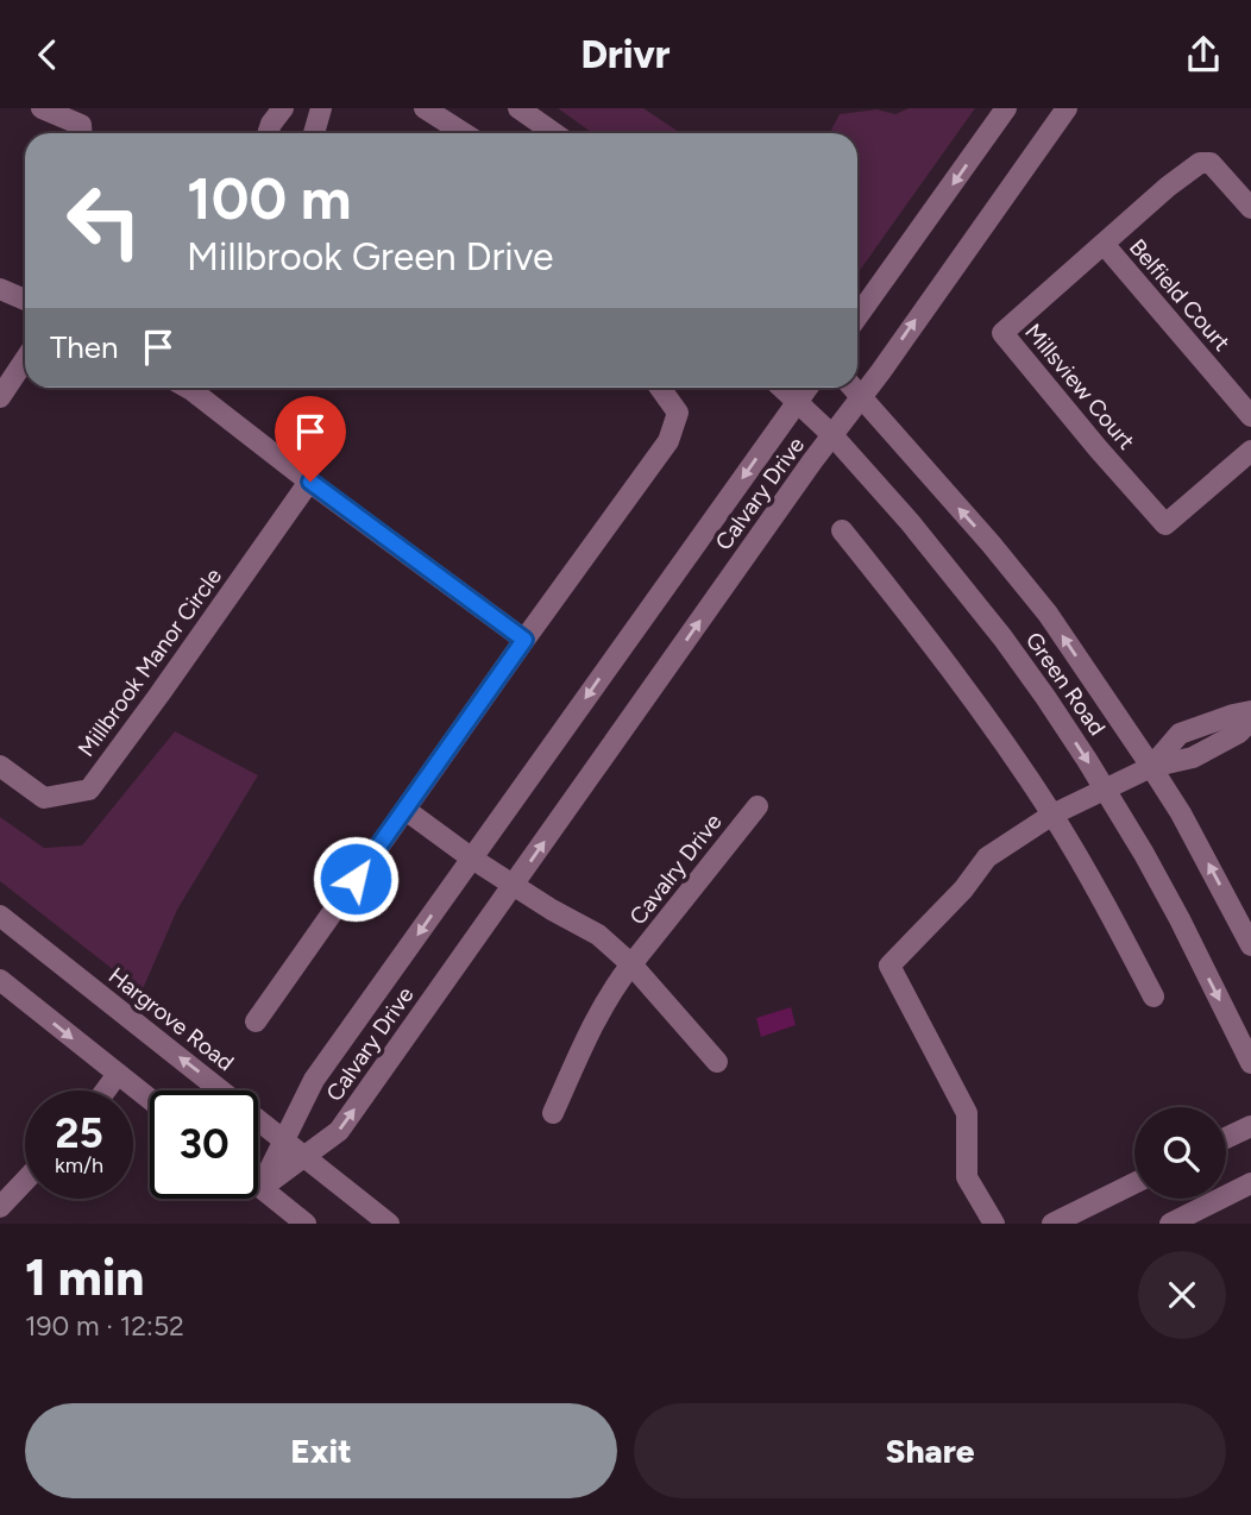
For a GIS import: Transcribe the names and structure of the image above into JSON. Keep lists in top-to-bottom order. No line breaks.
{"streets":{"street":["Belfield Court","Millsview Court","Calvary Drive","Millbrook Manor Circle","Green Road","Cavalry Drive","Hargrove Road"]},"crossings":[["Belfield Court","Millsview Court"],["Calvary Drive","Green Road"],["Calvary Drive","Hargrove Road"]],"page":{"header":"Drivr","turn":["100 m","Millbrook Green Drive"],"then":"Then","speed":"25 km/h","limit":"30","heading":["1 min","190 m · 12:52"],"buttons":["Exit","Share"]}}
